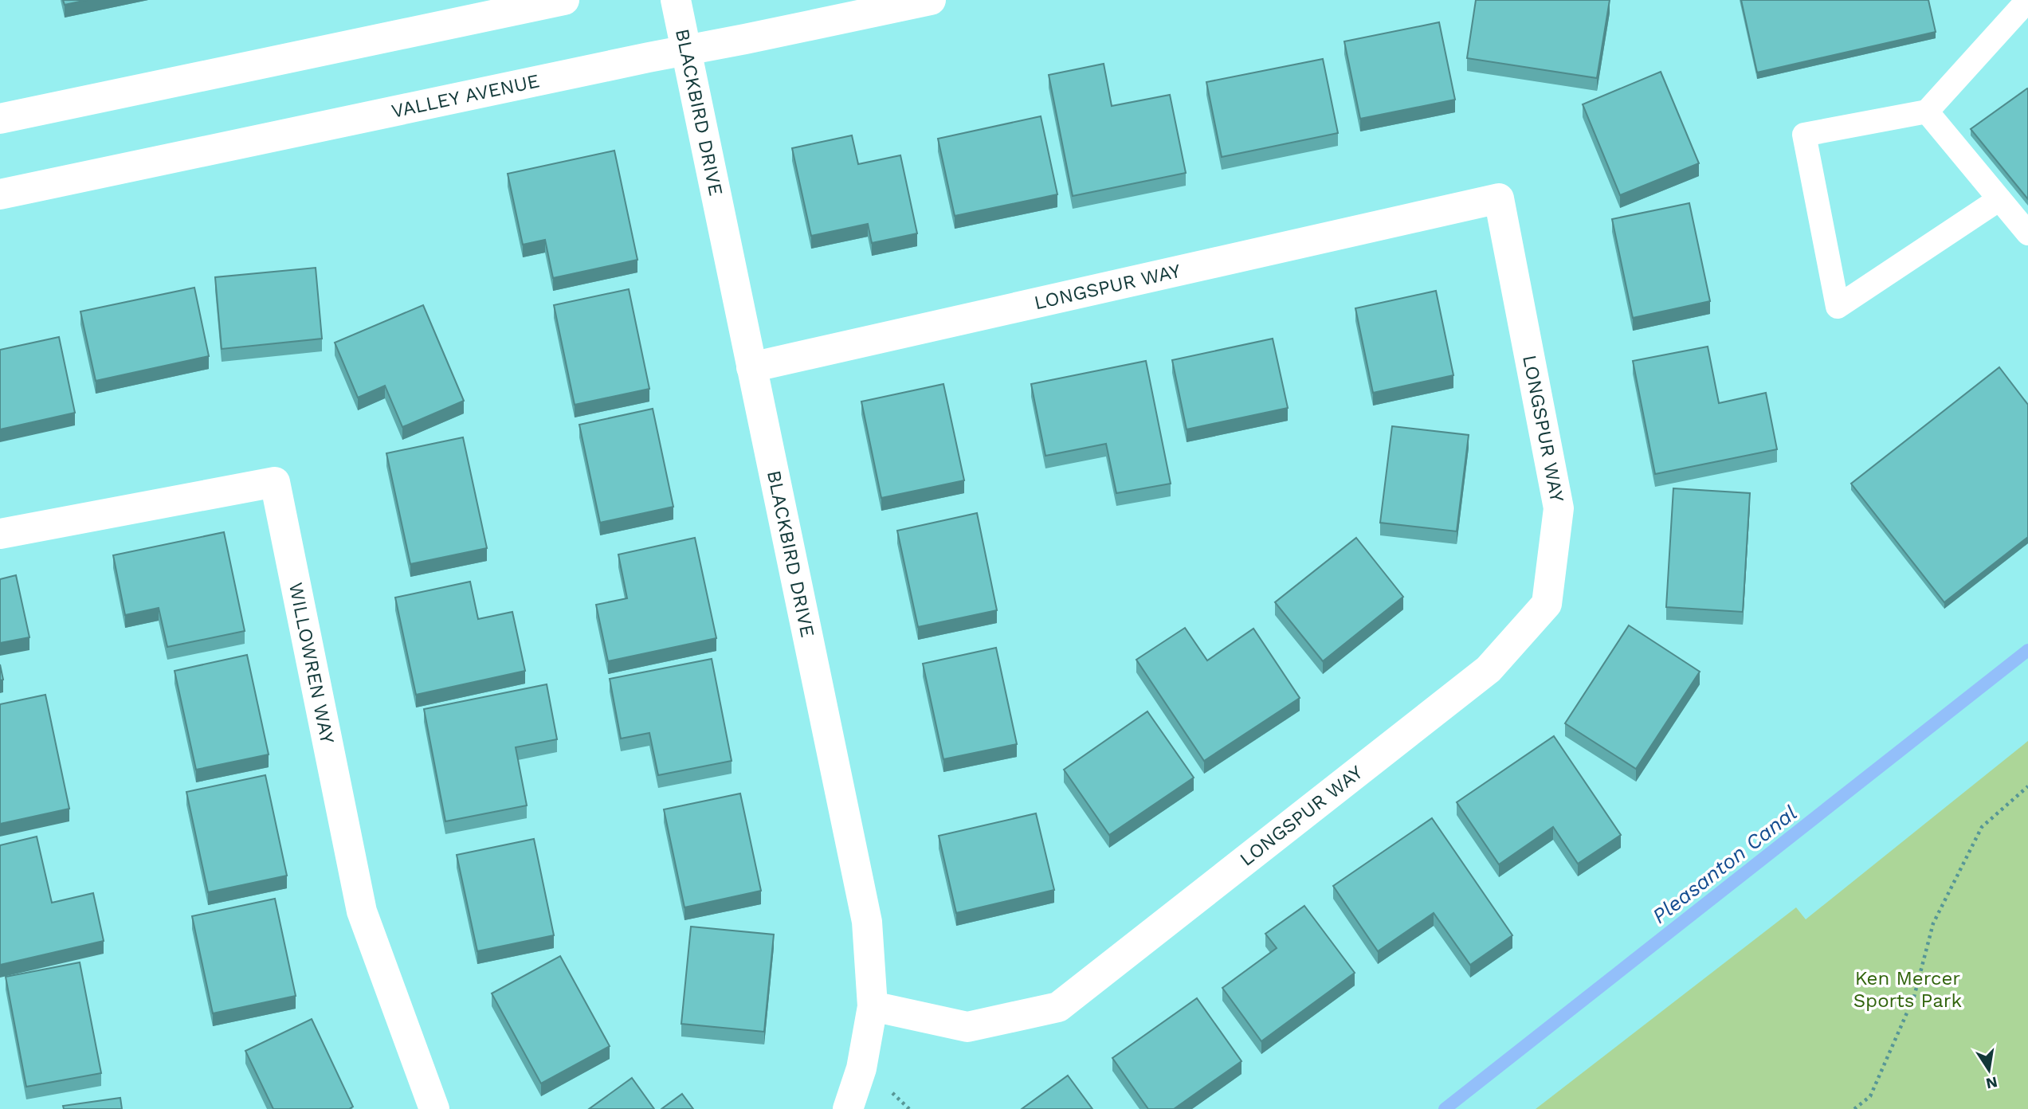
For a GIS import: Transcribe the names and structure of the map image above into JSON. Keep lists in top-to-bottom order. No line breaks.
{"streets":{"street":["VALLEY AVENUE","BLACKBIRD DRIVE","LONGSPUR WAY","WILLOWREN WAY"]},"crossings":[["VALLEY AVENUE","BLACKBIRD DRIVE"],["BLACKBIRD DRIVE","LONGSPUR WAY"]],"water":["Pleasanton Canal"],"parks":["Ken Mercer Sports Park"],"north":"bottom"}
